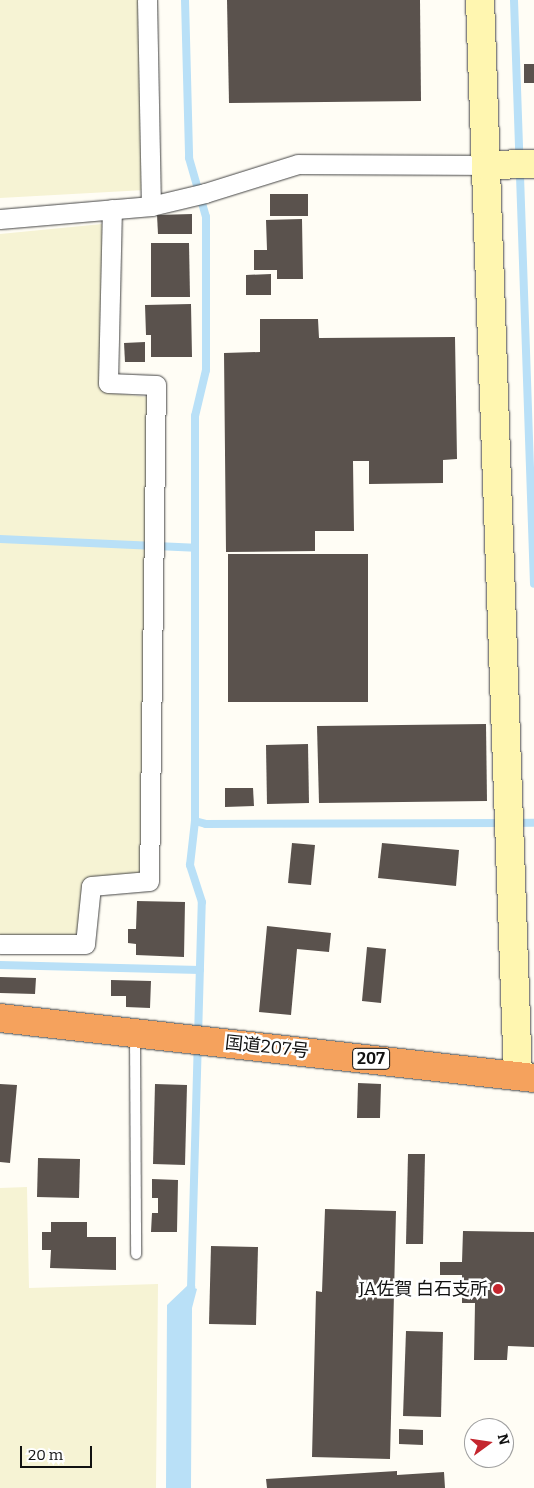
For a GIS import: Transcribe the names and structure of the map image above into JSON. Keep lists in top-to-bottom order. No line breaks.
{"streets":{"highway":["国道207号","207"]},"places":["JA佐賀 白石支所"],"scale_bar":"20 m","north":"right"}
